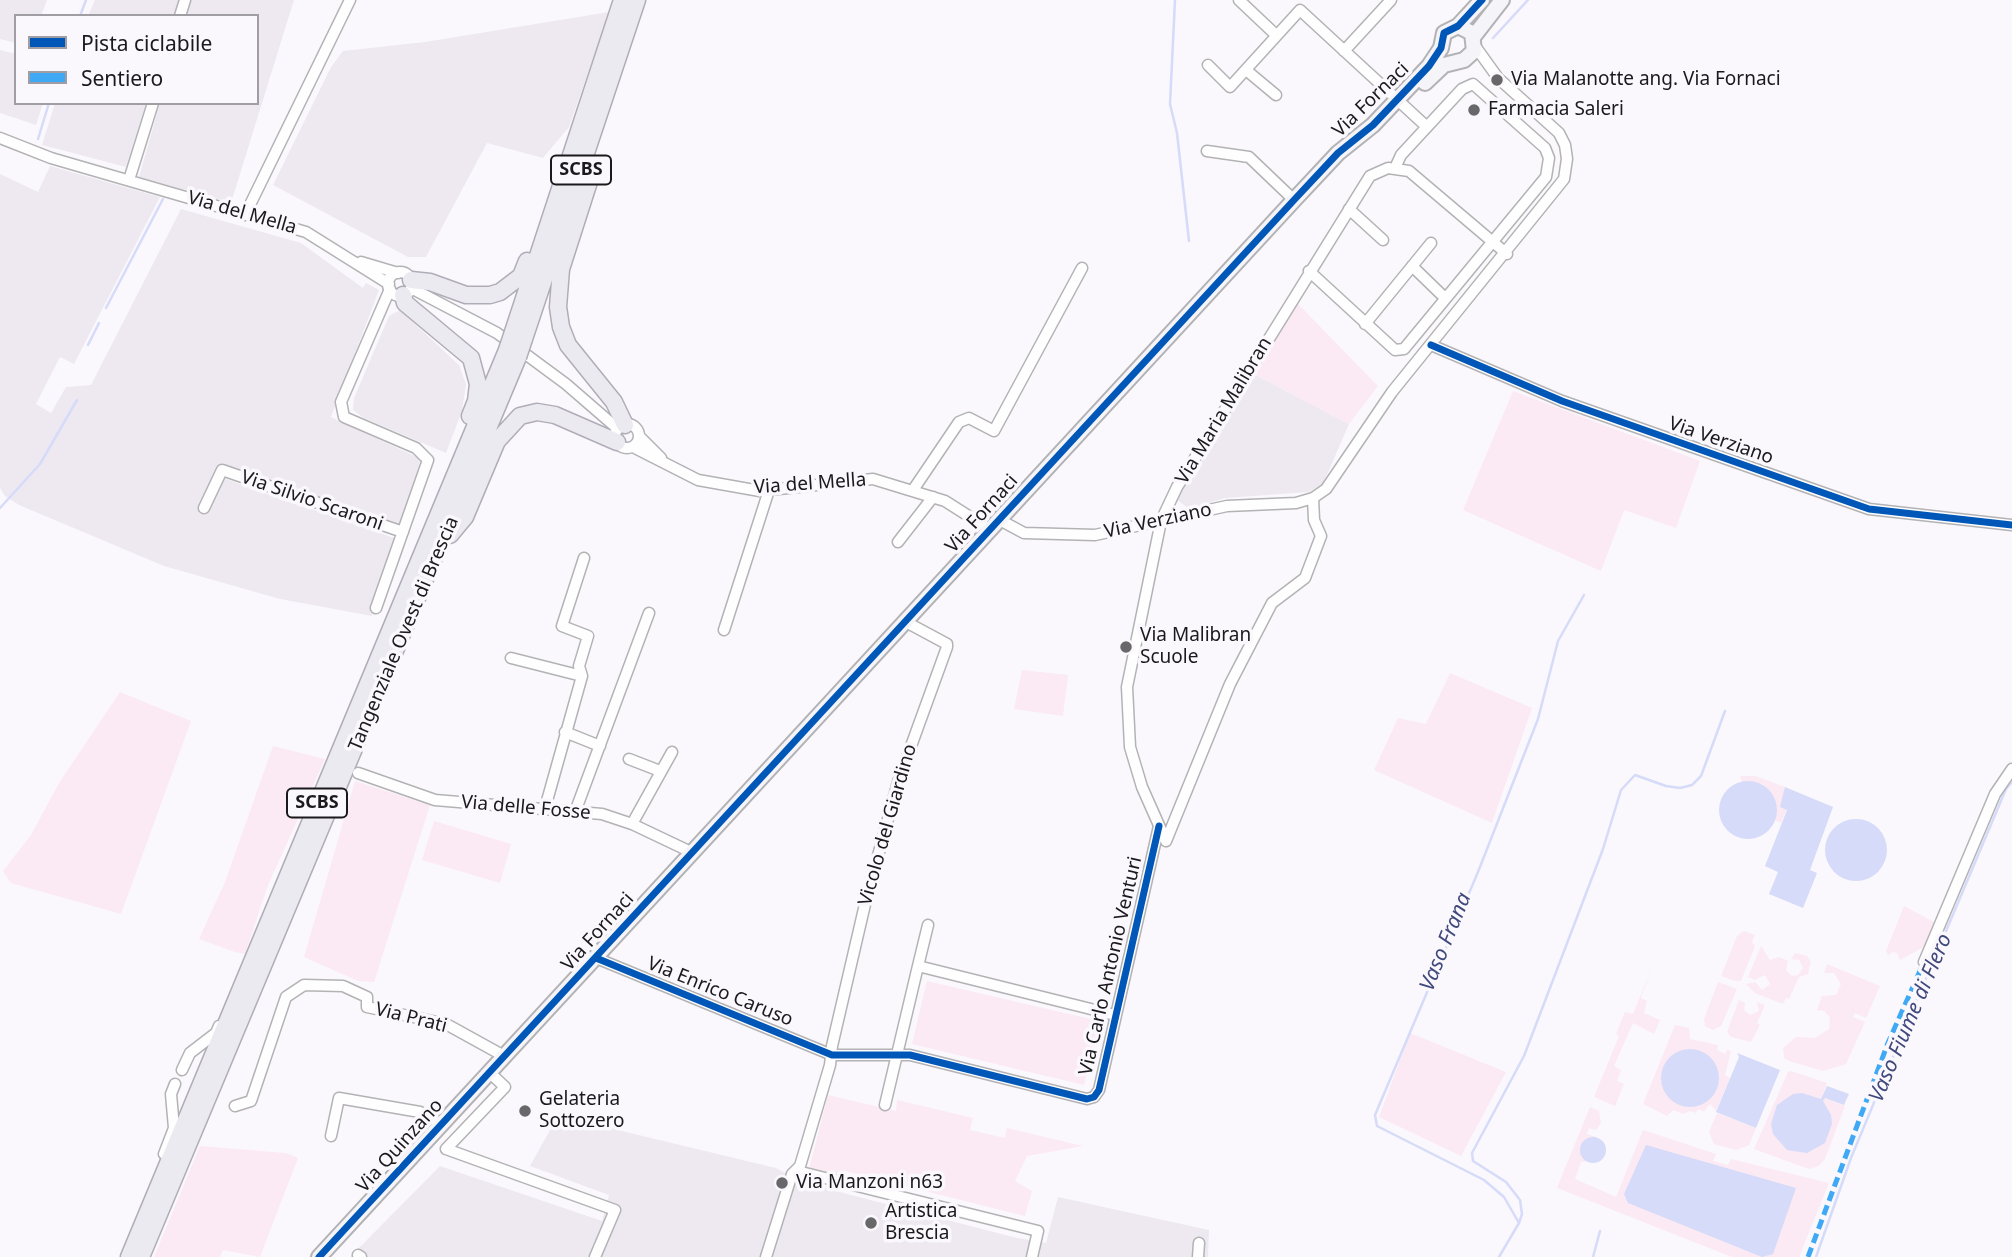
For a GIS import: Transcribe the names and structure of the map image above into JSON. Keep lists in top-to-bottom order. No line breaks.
{"streets":{"main road":["SCBS","Tangenziale Ovest di Brescia"],"street":["Via Fornaci","Via del Mella","Via Maria Malibran","Via Verziano","Via Silvio Scaroni","Via delle Fosse","Vicolo del Giardino","Via Carlo Antonio Venturi","Via Enrico Caruso","Via Prati","Via Quinzano"]},"crossings":[["Via Fornaci","Via del Mella"],["Via Fornaci","Via Verziano"],["Via Fornaci","Via delle Fosse"],["Via Fornaci","Vicolo del Giardino"],["Via Fornaci","Via Enrico Caruso"],["Via Fornaci","Via Prati"],["Via Fornaci","Via Quinzano"],["Via del Mella","Via Verziano"],["Via del Mella","Via Silvio Scaroni"],["Via Maria Malibran","Via Verziano"],["Via Maria Malibran","Via Carlo Antonio Venturi"],["Vicolo del Giardino","Via Carlo Antonio Venturi"],["Vicolo del Giardino","Via Enrico Caruso"],["Via Carlo Antonio Venturi","Via Enrico Caruso"],["Via Prati","Via Quinzano"]],"water":["Vaso Frana","Vaso Fiume di Flero"],"places":["Via Malanotte ang. Via Fornaci","Farmacia Saleri","Via Malibran Scuole","Gelateria Sottozero","Via Manzoni n63","Artistica Brescia"],"legend":["Pista ciclabile","Sentiero"]}
